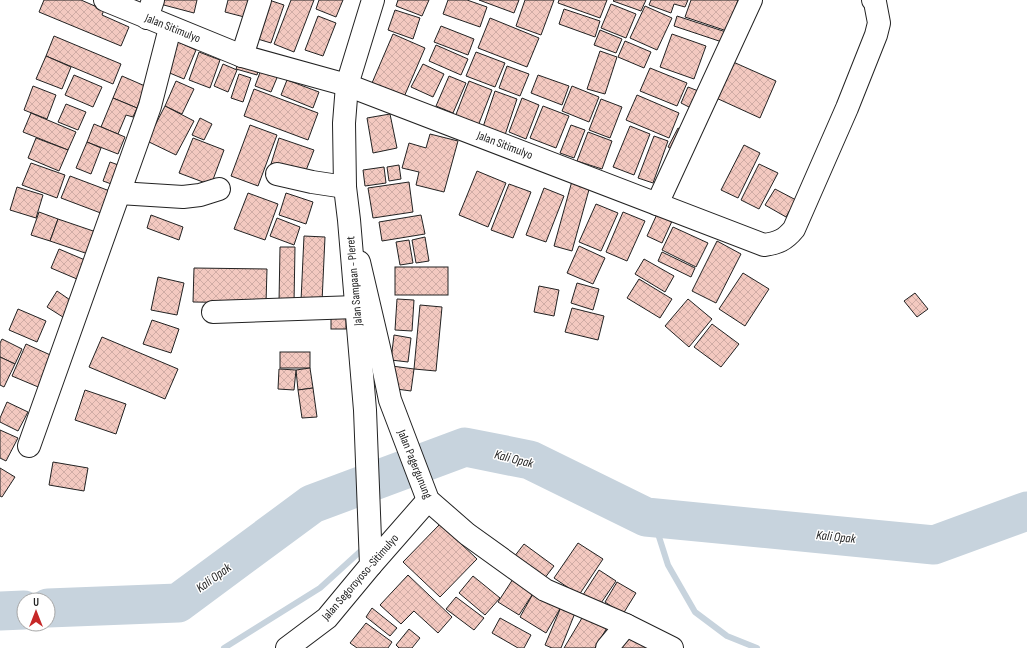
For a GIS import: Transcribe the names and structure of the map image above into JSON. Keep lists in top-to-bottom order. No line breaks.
{"streets":{"street":["Jalan Sitimulyo","Jalan Sampaan - Pleret","Jalan Pagergunung","Jalan Segoroyoso-Sitimulyo"]},"crossings":[["Jalan Sitimulyo","Jalan Sampaan - Pleret"],["Jalan Sampaan - Pleret","Jalan Pagergunung"],["Jalan Sampaan - Pleret","Jalan Segoroyoso-Sitimulyo"],["Jalan Pagergunung","Jalan Segoroyoso-Sitimulyo"]],"water":["Kali Opak"],"north":"top"}
